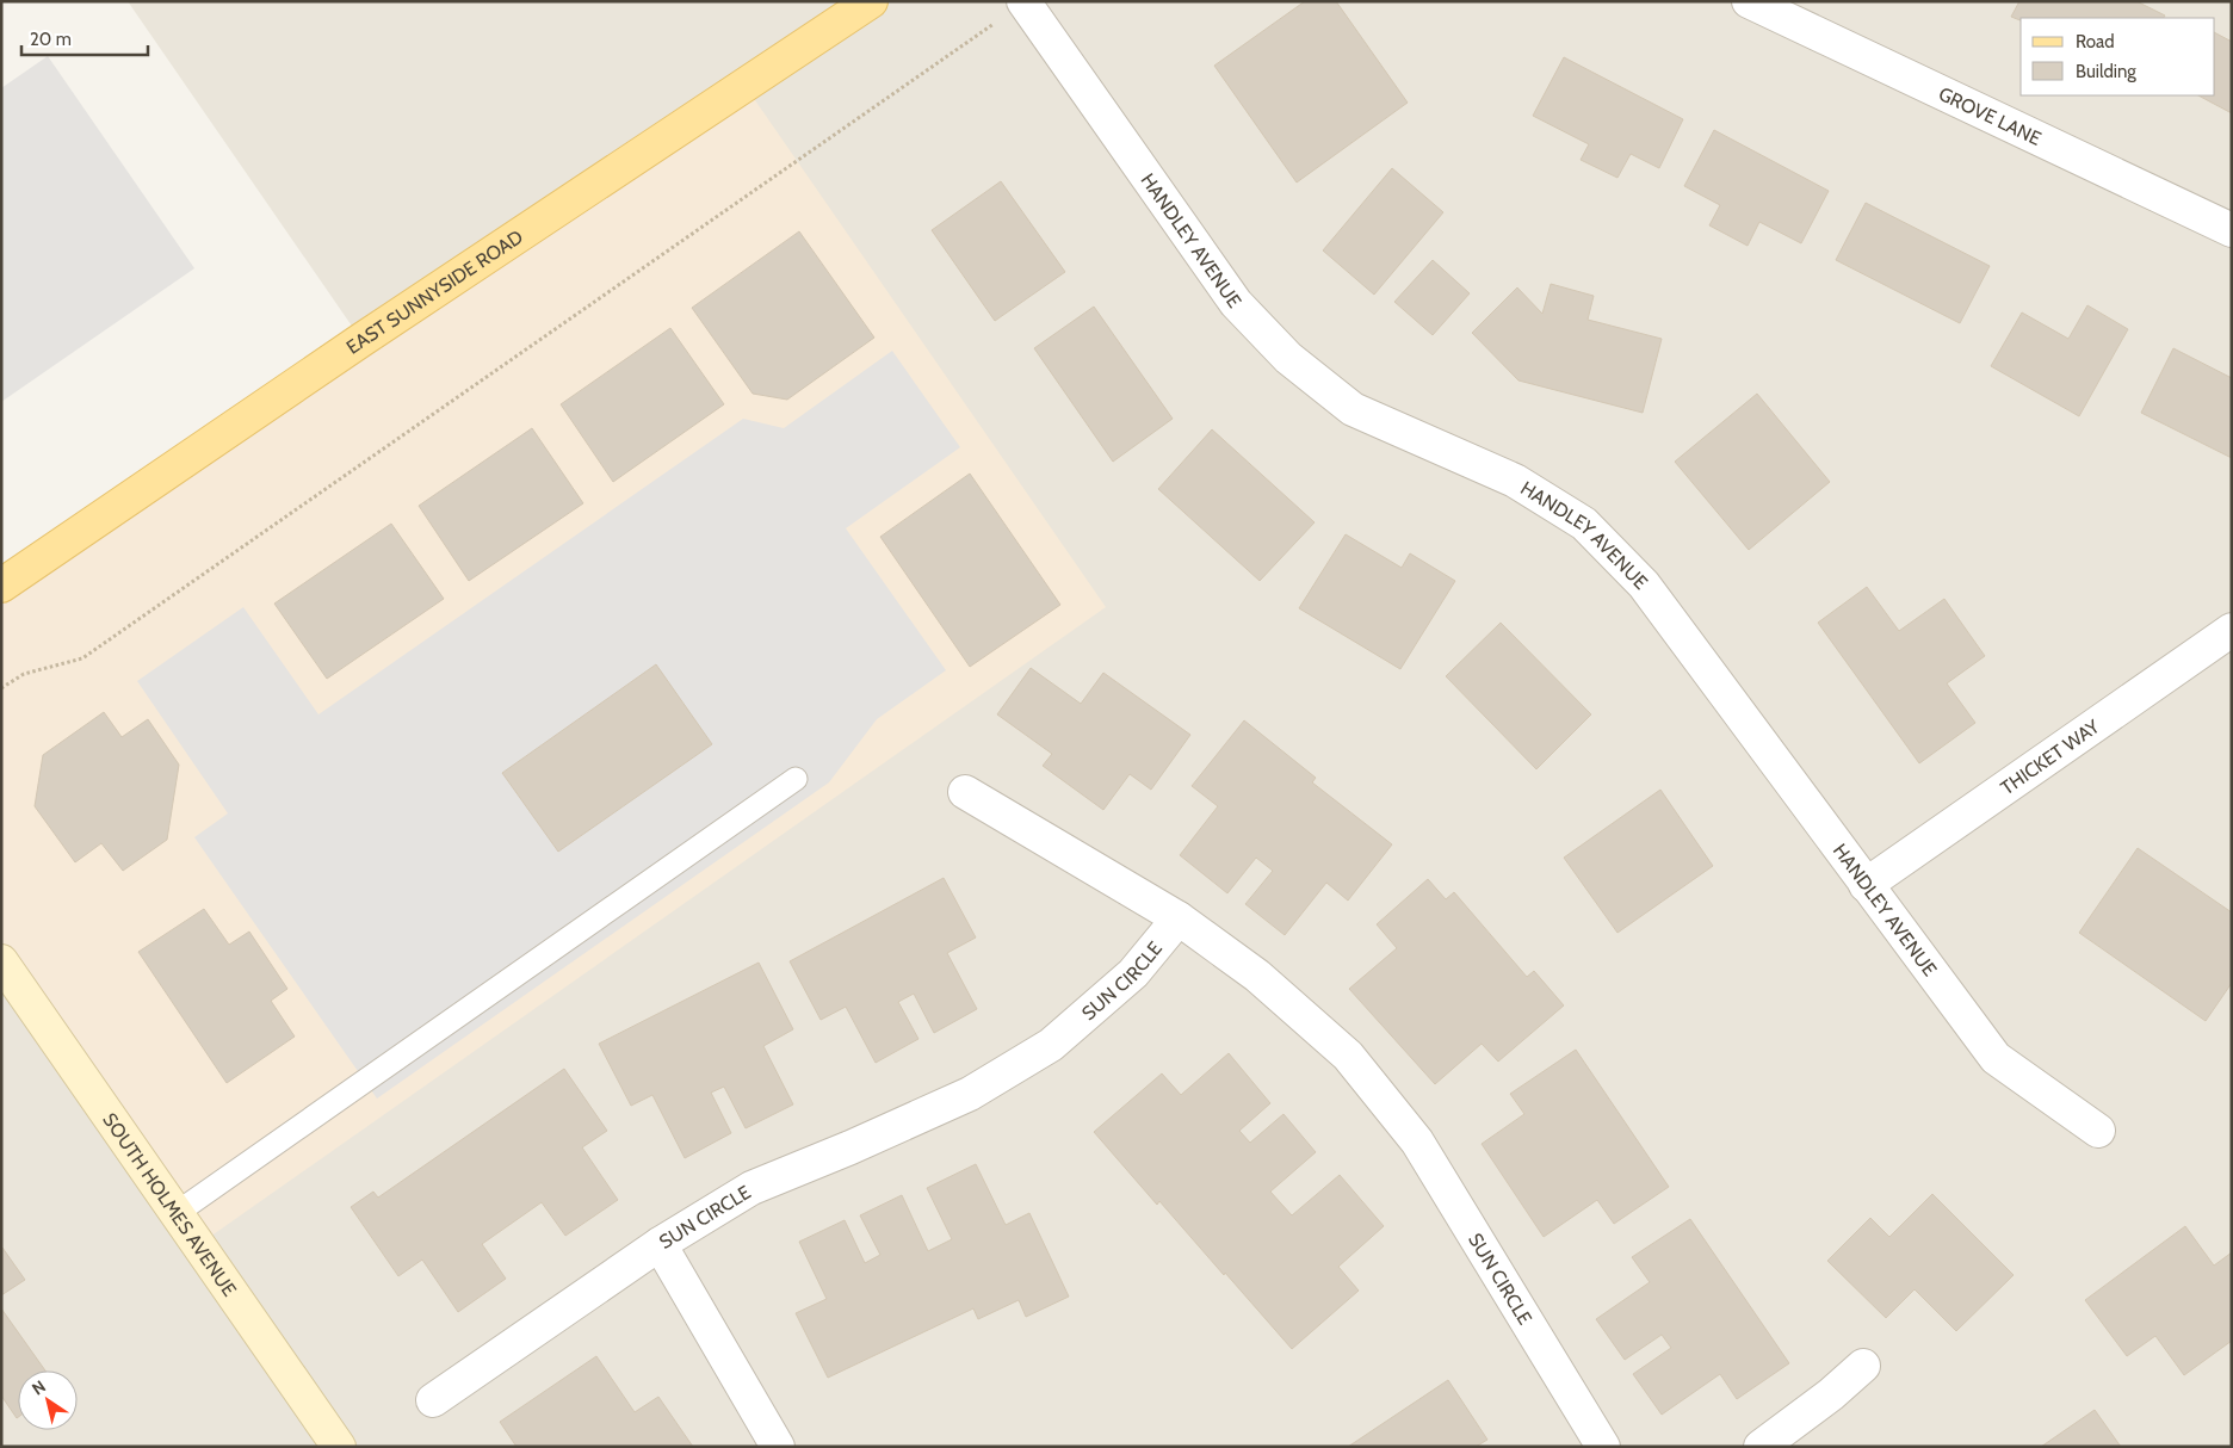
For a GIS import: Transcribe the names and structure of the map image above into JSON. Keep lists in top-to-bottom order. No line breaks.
{"streets":{"main road":["EAST SUNNYSIDE ROAD"],"street":["GROVE LANE","HANDLEY AVENUE","THICKET WAY","SUN CIRCLE","SOUTH HOLMES AVENUE"]},"crossings":[["HANDLEY AVENUE","THICKET WAY"]],"legend":["Road","Building"],"scale_bar":"20 m","north":"top left"}
